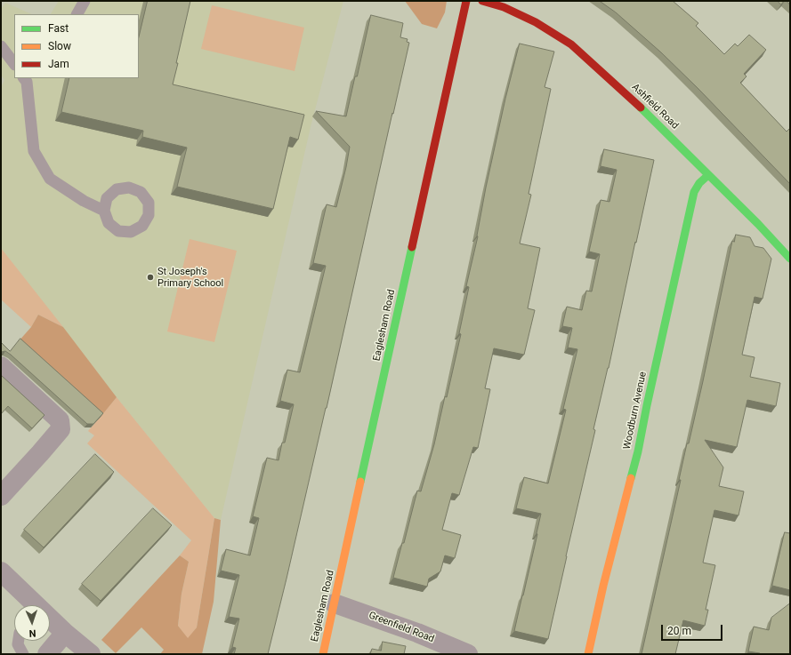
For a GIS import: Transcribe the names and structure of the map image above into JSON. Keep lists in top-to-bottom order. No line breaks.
{"streets":{"street":["Ashfield Road","Eaglesham Road","Woodburn Avenue","Greenfield Road"]},"crossings":[["Ashfield Road","Woodburn Avenue"],["Eaglesham Road","Greenfield Road"]],"places":["St Joseph's Primary School"],"legend":["Fast","Slow","Jam"],"scale_bar":"20 m","north":"bottom"}
